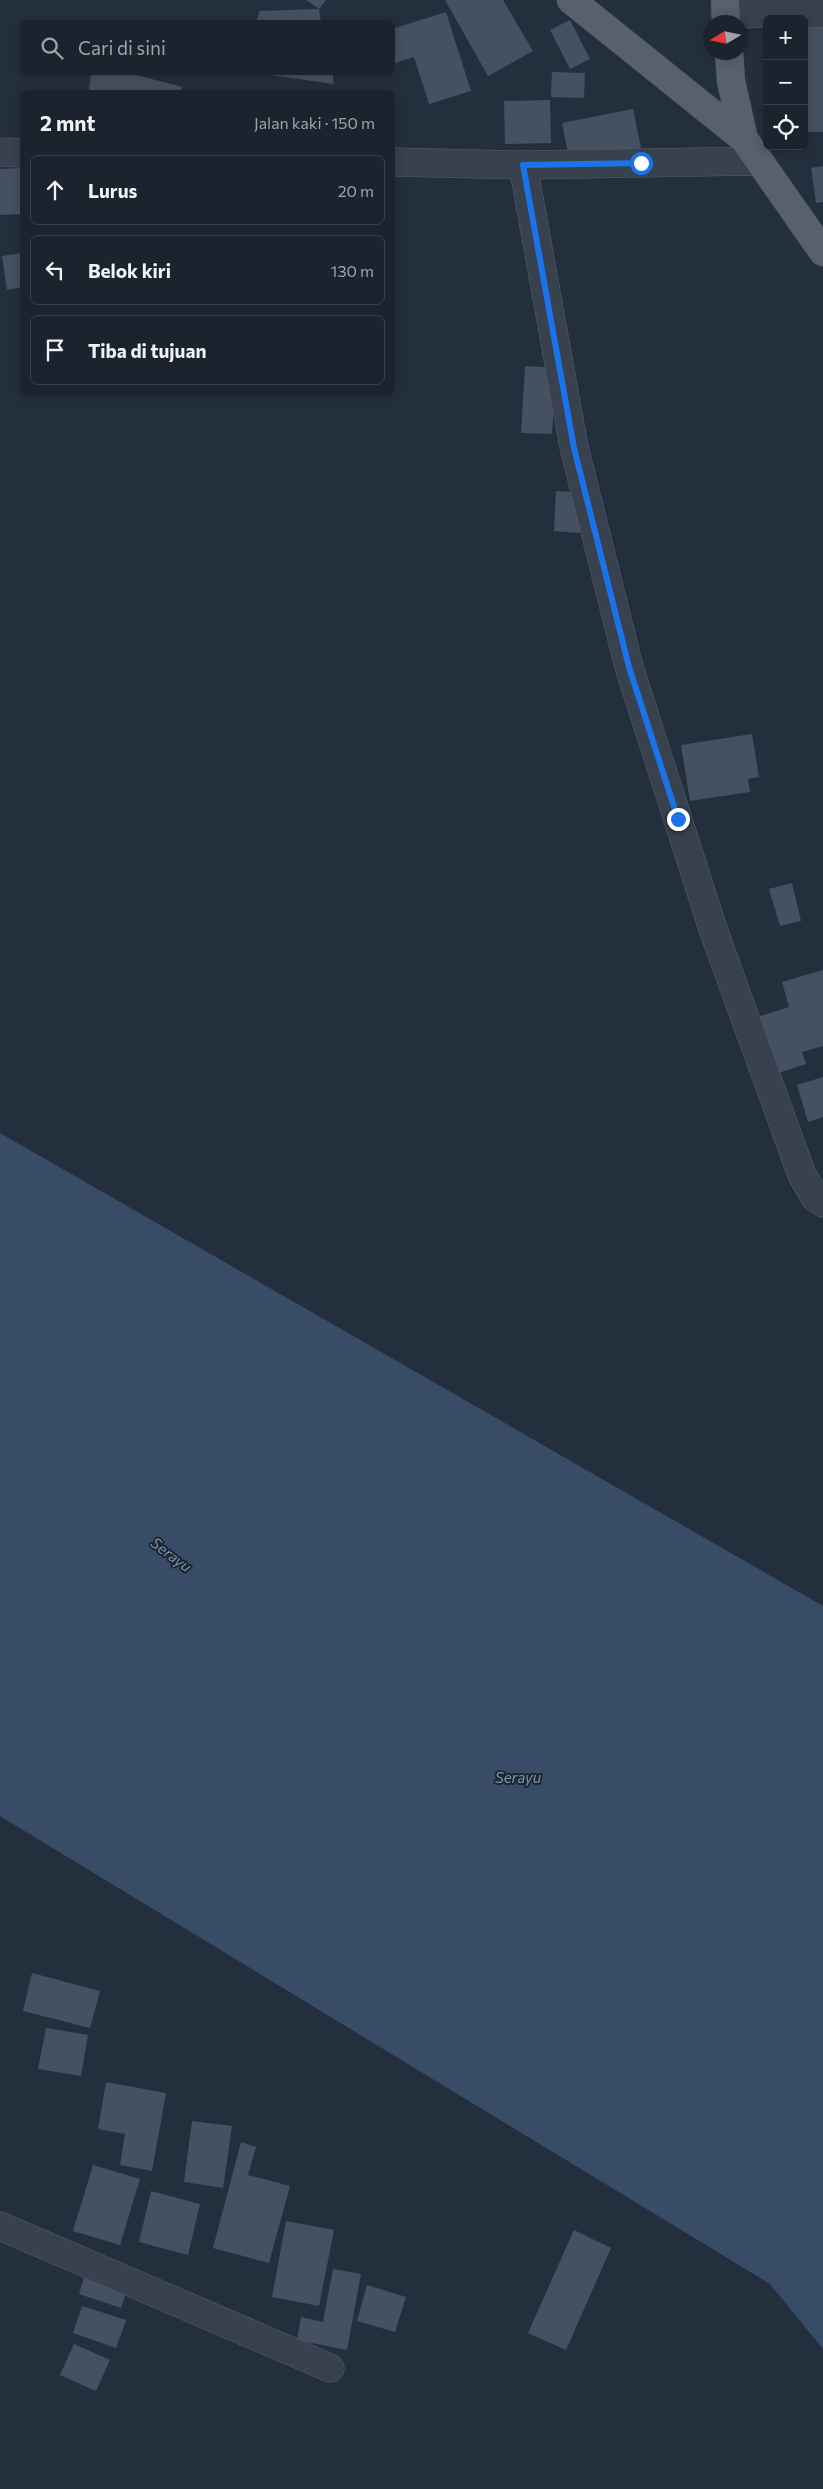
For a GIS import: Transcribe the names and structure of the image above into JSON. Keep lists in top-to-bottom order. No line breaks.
{"water":["Serayu"],"north":"left","page":{"map_buttons":["+","−"],"search":"Cari di sini","heading":["2 mnt","Jalan kaki · 150 m"],"list":[["Lurus","20 m"],["Belok kiri","130 m"],"Tiba di tujuan"]}}
